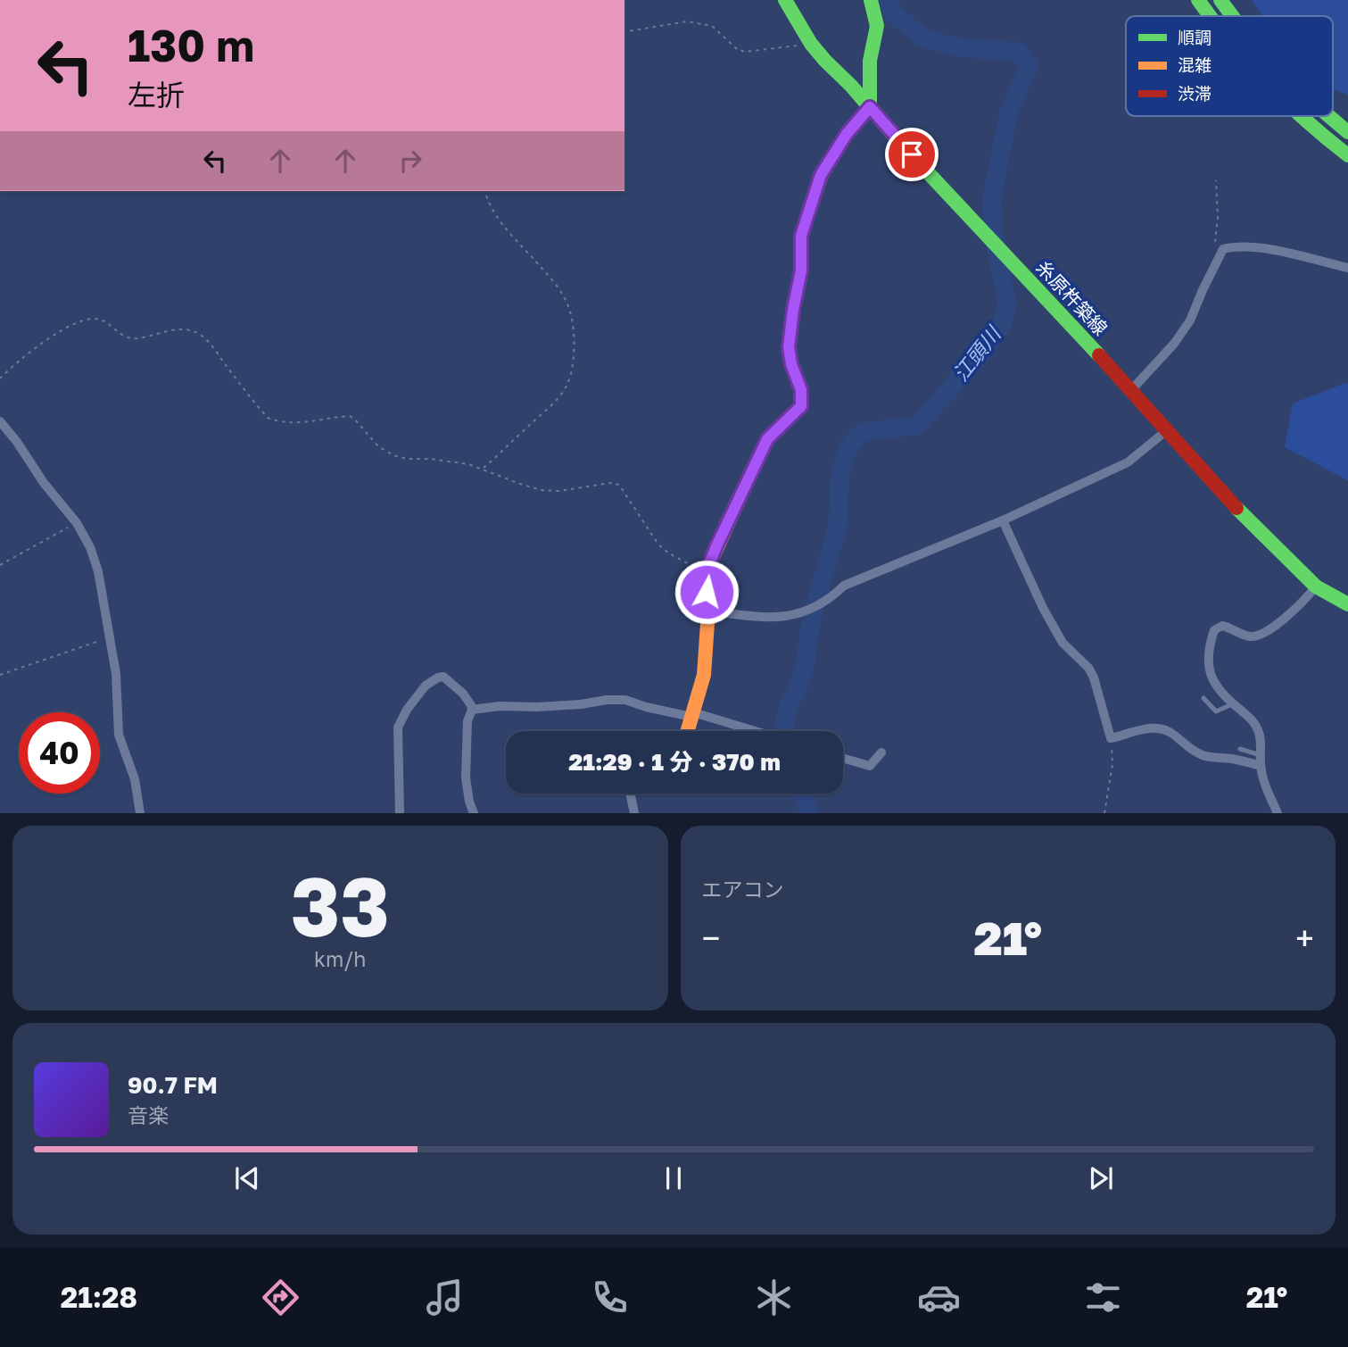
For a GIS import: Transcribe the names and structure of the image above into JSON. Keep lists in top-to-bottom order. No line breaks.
{"streets":{"main road":["糸原杵築線"]},"water":["江頭川"],"legend":["順調","混雑","渋滞"],"page":{"turn":["130 m","左折"],"limit":"40","trip":"21:29 · 1 分 · 370 m","tile":[["33","km/h"],"エアコン"],"heat":["−","21°","+"],"song":["90.7 FM","音楽"],"tabs":["21:28","21°"]}}
